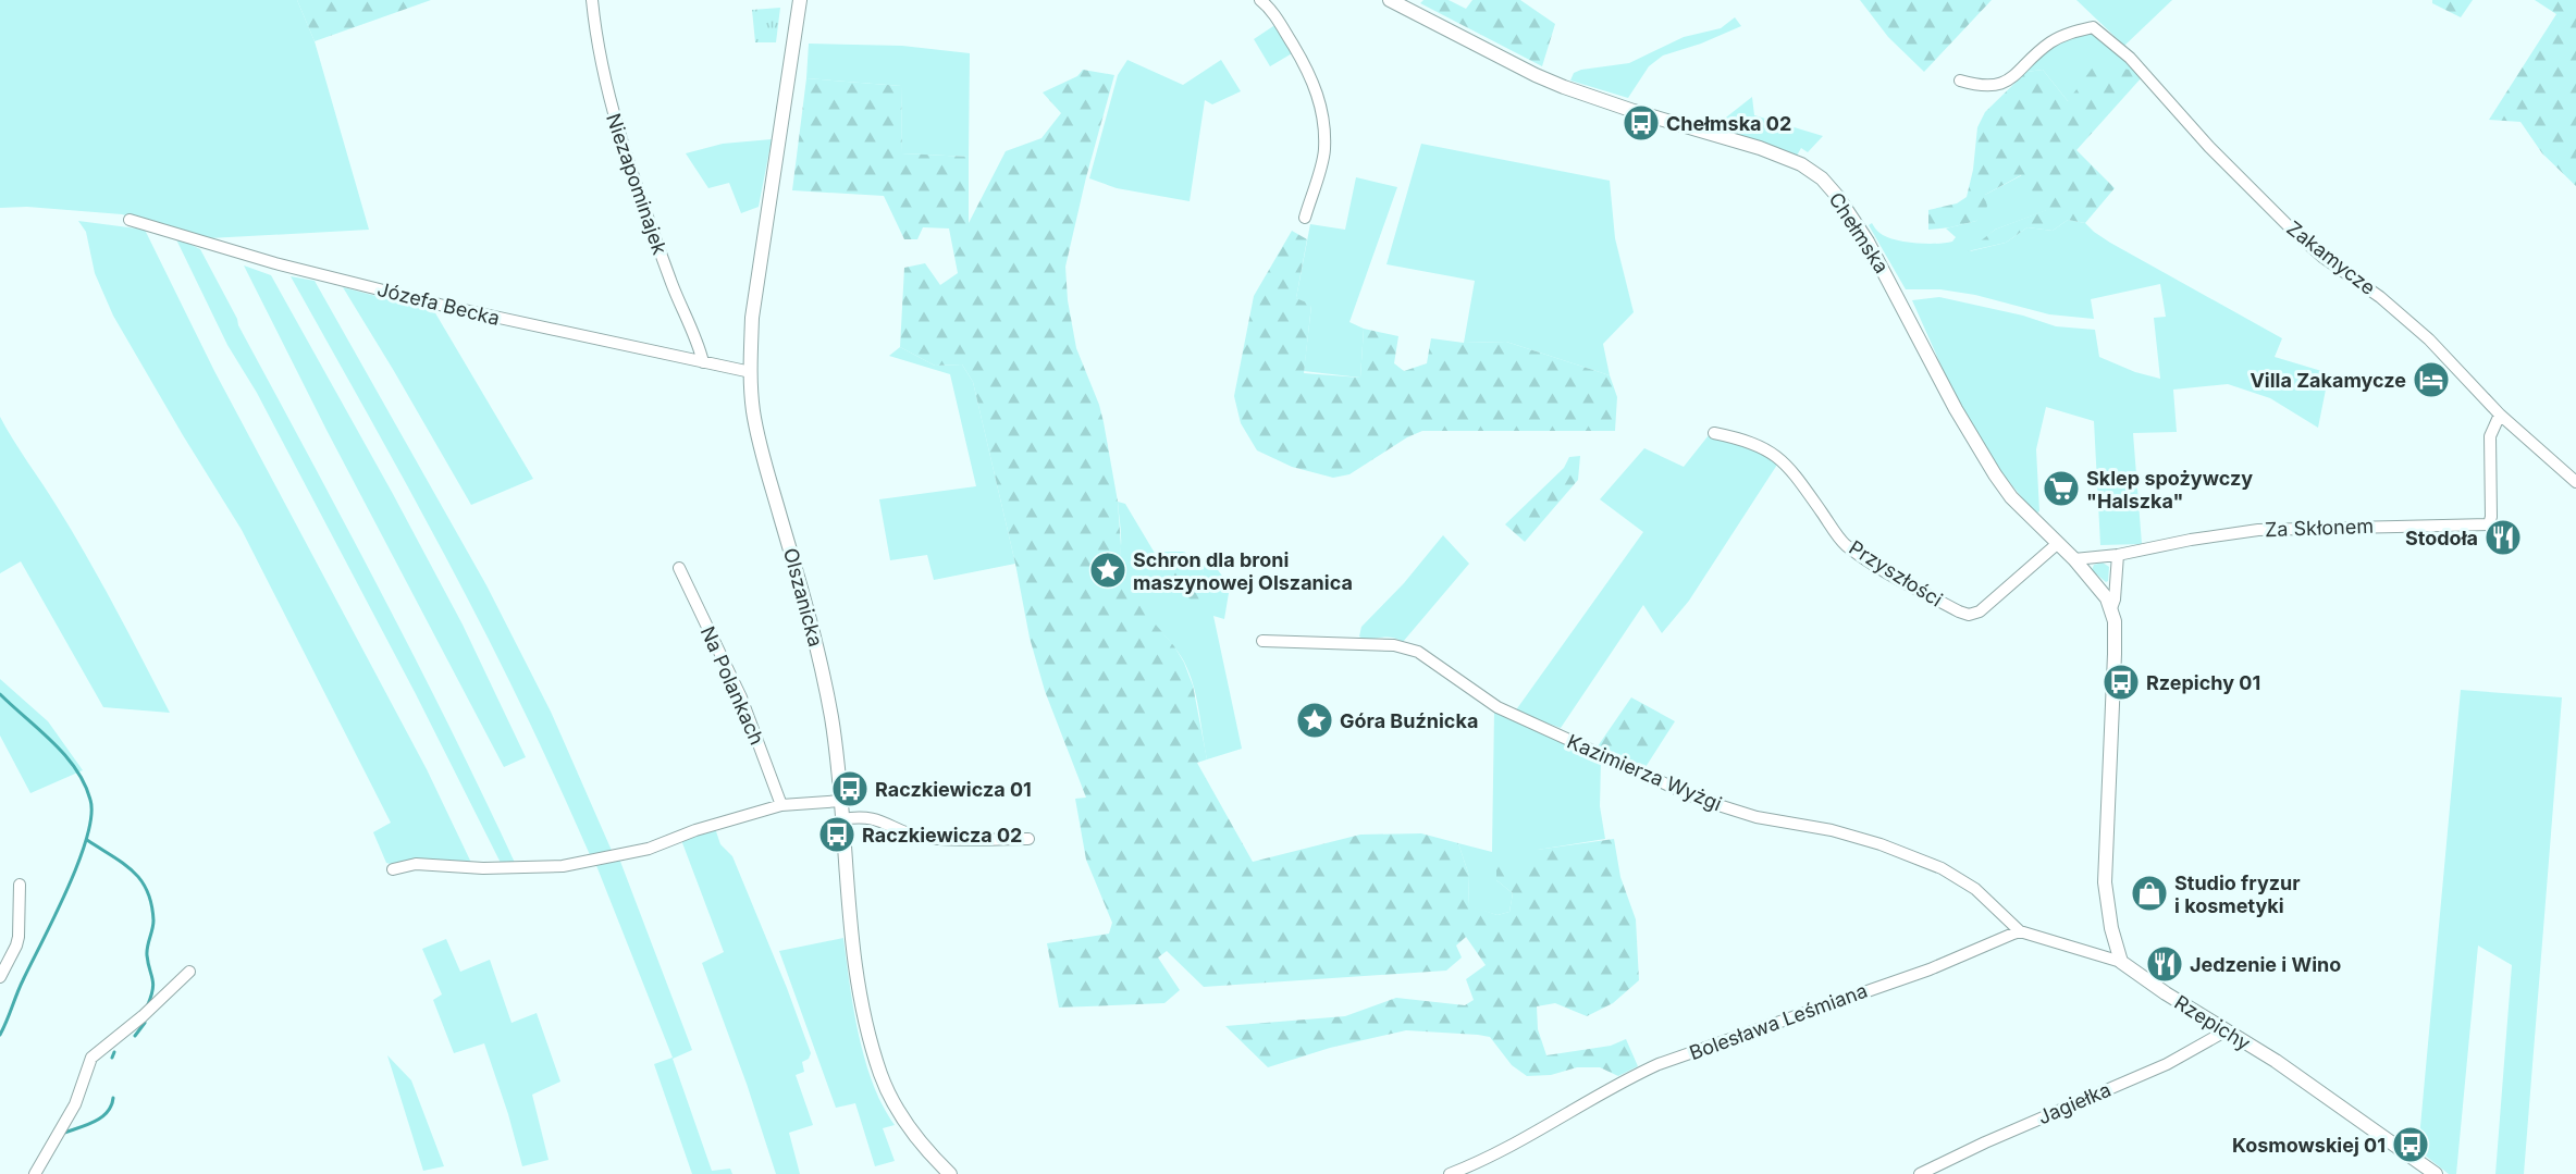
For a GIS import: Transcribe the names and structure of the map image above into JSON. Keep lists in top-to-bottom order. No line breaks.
{"streets":{"street":["Niezapominajek","Chełmska","Zakamycze","Józefa Becka","Za Skłonem","Przyszłości","Olszanicka","Na Polankach","Kazimierza Wyżgi","Bolesława Leśmiana","Rzepichy","Jagiełka"]},"crossings":[["Niezapominajek","Józefa Becka"],["Chełmska","Za Skłonem"],["Chełmska","Przyszłości"],["Zakamycze","Za Skłonem"],["Józefa Becka","Olszanicka"],["Kazimierza Wyżgi","Bolesława Leśmiana"],["Rzepichy","Jagiełka"]],"places":{"bus stop":["Chełmska 02","Rzepichy 01","Raczkiewicza 01","Raczkiewicza 02","Kosmowskiej 01"],"hotel":["Villa Zakamycze"],"supermarket":["Sklep spożywczy \"Halszka\""],"restaurant":["Stodoła","Jedzenie i Wino"],"place":["Schron dla broni maszynowej Olszanica","Góra Buźnicka"],"shop":["Studio fryzur i kosmetyki"]}}
